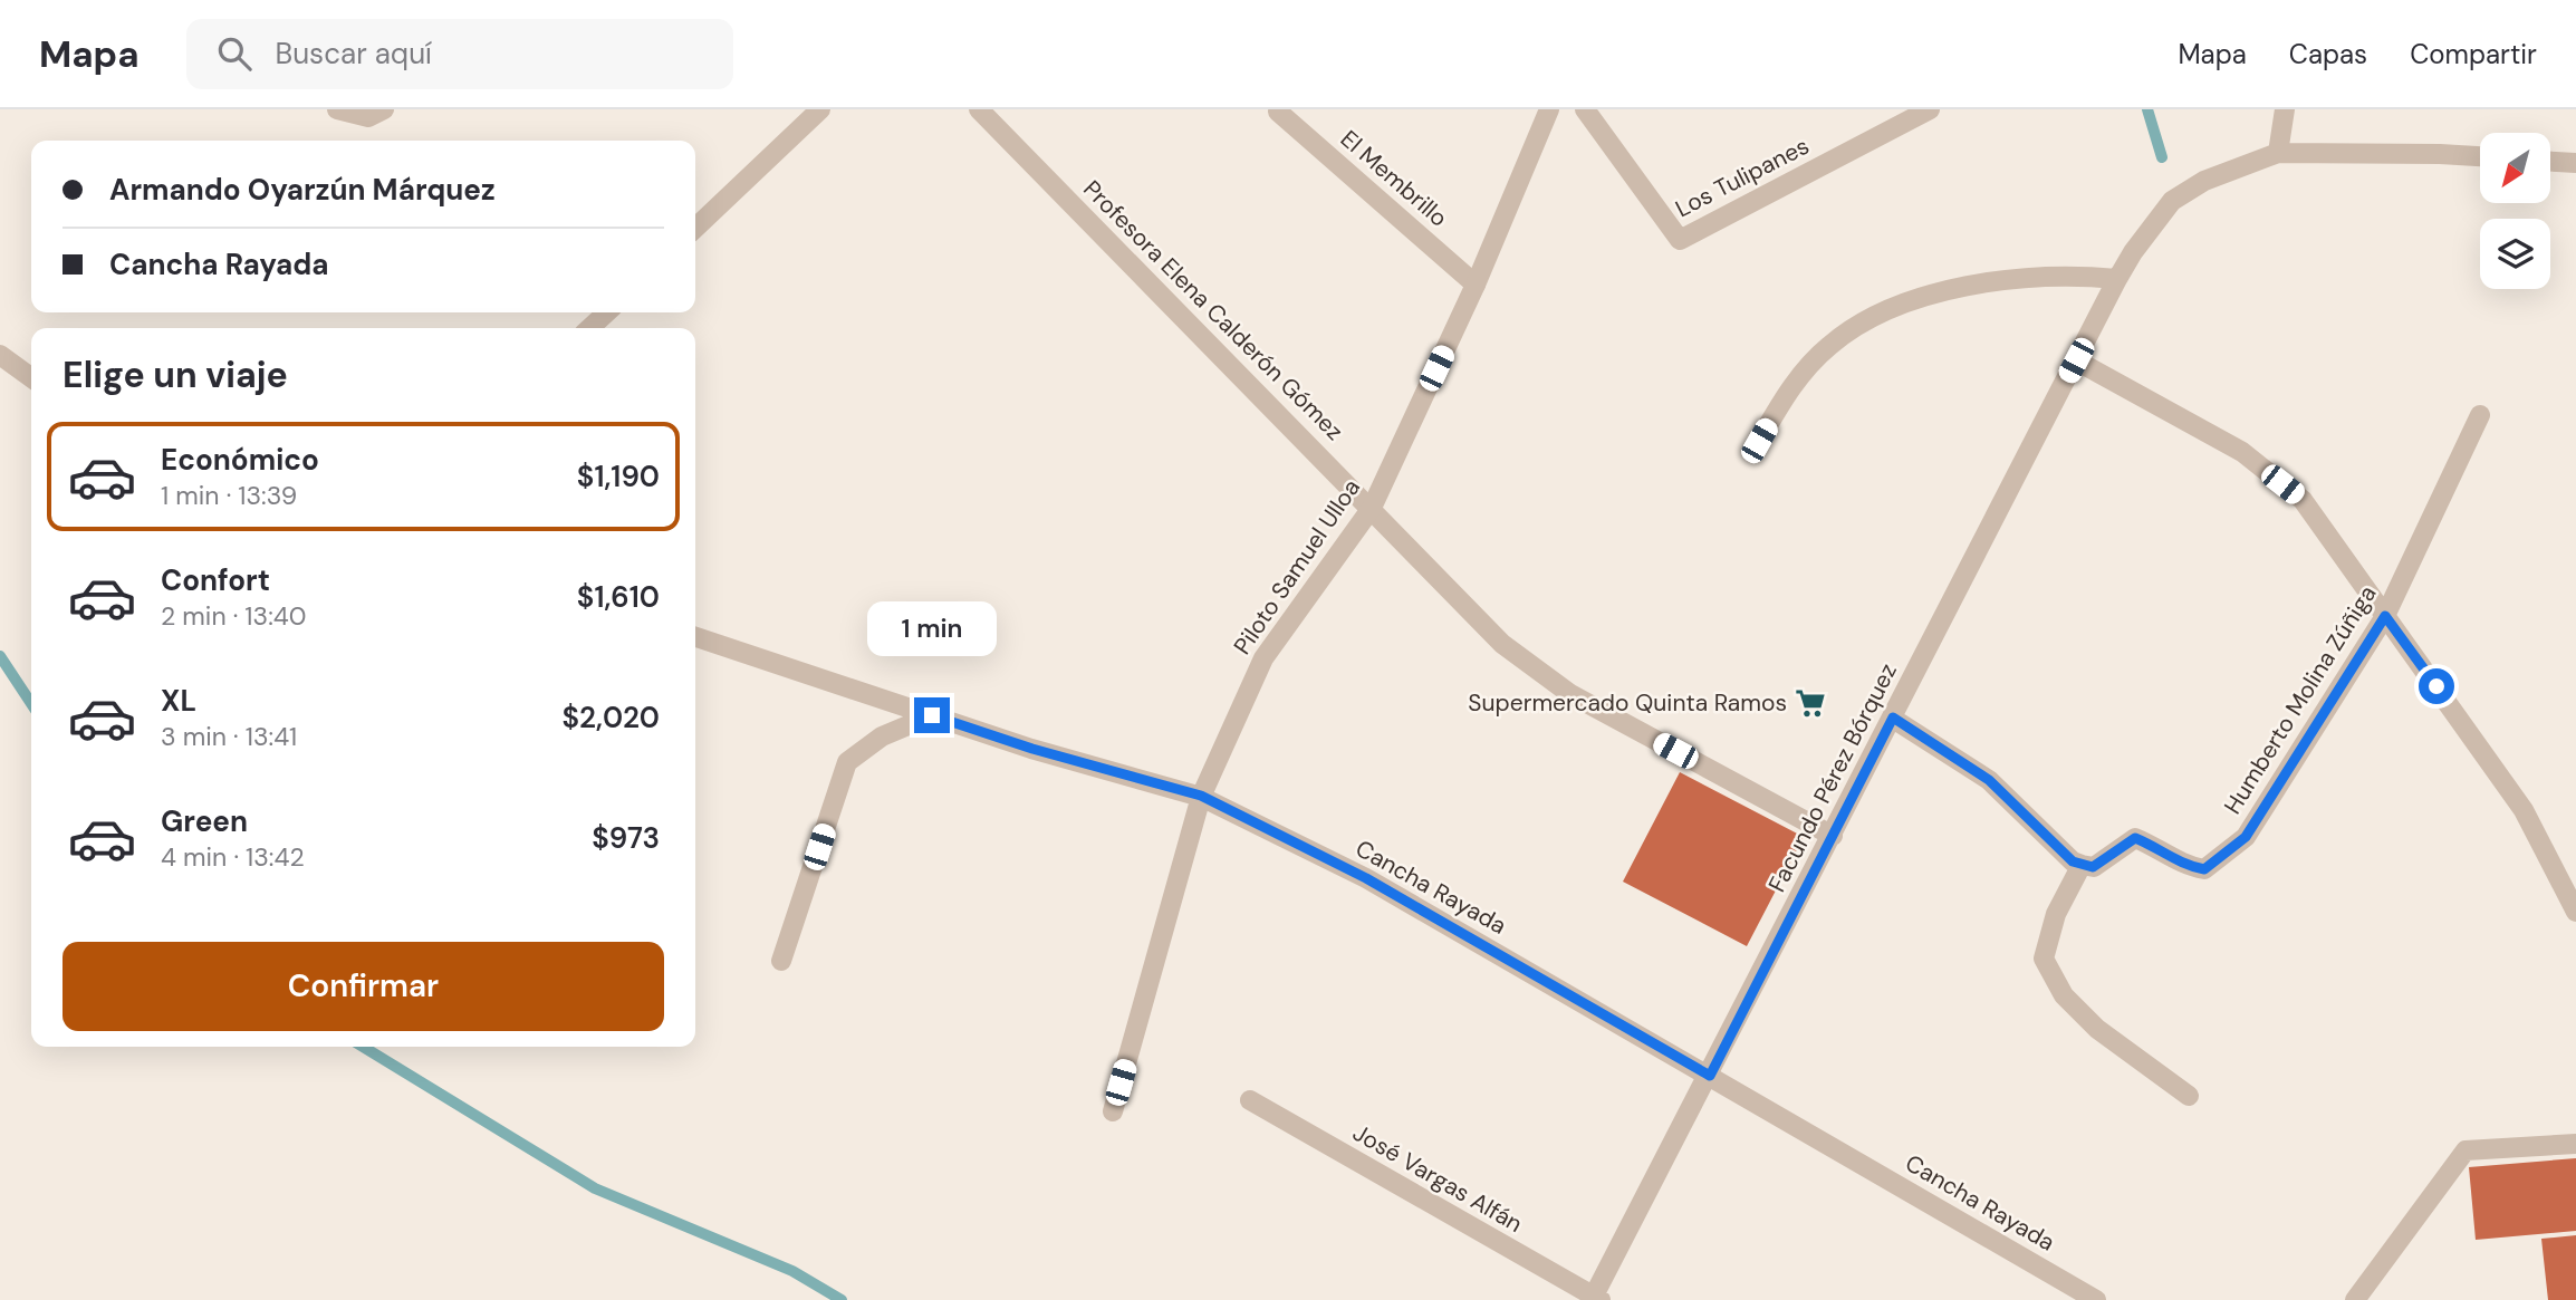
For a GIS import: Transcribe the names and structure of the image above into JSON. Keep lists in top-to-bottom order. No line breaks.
{"streets":{"street":["Los Tulipanes","El Membrillo","Profesora Elena Calderón Gómez","Piloto Samuel Ulloa","Humberto Molina Zúñiga","Facundo Pérez Bórquez","Cancha Rayada","José Vargas Alfán"]},"crossings":[["El Membrillo","Piloto Samuel Ulloa"],["Profesora Elena Calderón Gómez","Piloto Samuel Ulloa"],["Profesora Elena Calderón Gómez","Facundo Pérez Bórquez"],["Piloto Samuel Ulloa","Cancha Rayada"],["Facundo Pérez Bórquez","Cancha Rayada"],["Facundo Pérez Bórquez","José Vargas Alfán"]],"places":{"supermarket":["Supermercado Quinta Ramos"]},"north":"bottom left","page":{"header":"Mapa","search":"Buscar aquí","nav":["Mapa","Capas","Compartir"],"banner":["Armando Oyarzún Márquez","Cancha Rayada"],"heading":"Elige un viaje","list":[{"name":"Económico","note":"1 min · 13:39","value":"$1,190"},{"name":"Confort","note":"2 min · 13:40","value":"$1,610"},{"name":"XL","note":"3 min · 13:41","value":"$2,020"},{"name":"Green","note":"4 min · 13:42","value":"$973"}],"bubble":"1 min","buttons":"Confirmar"}}
